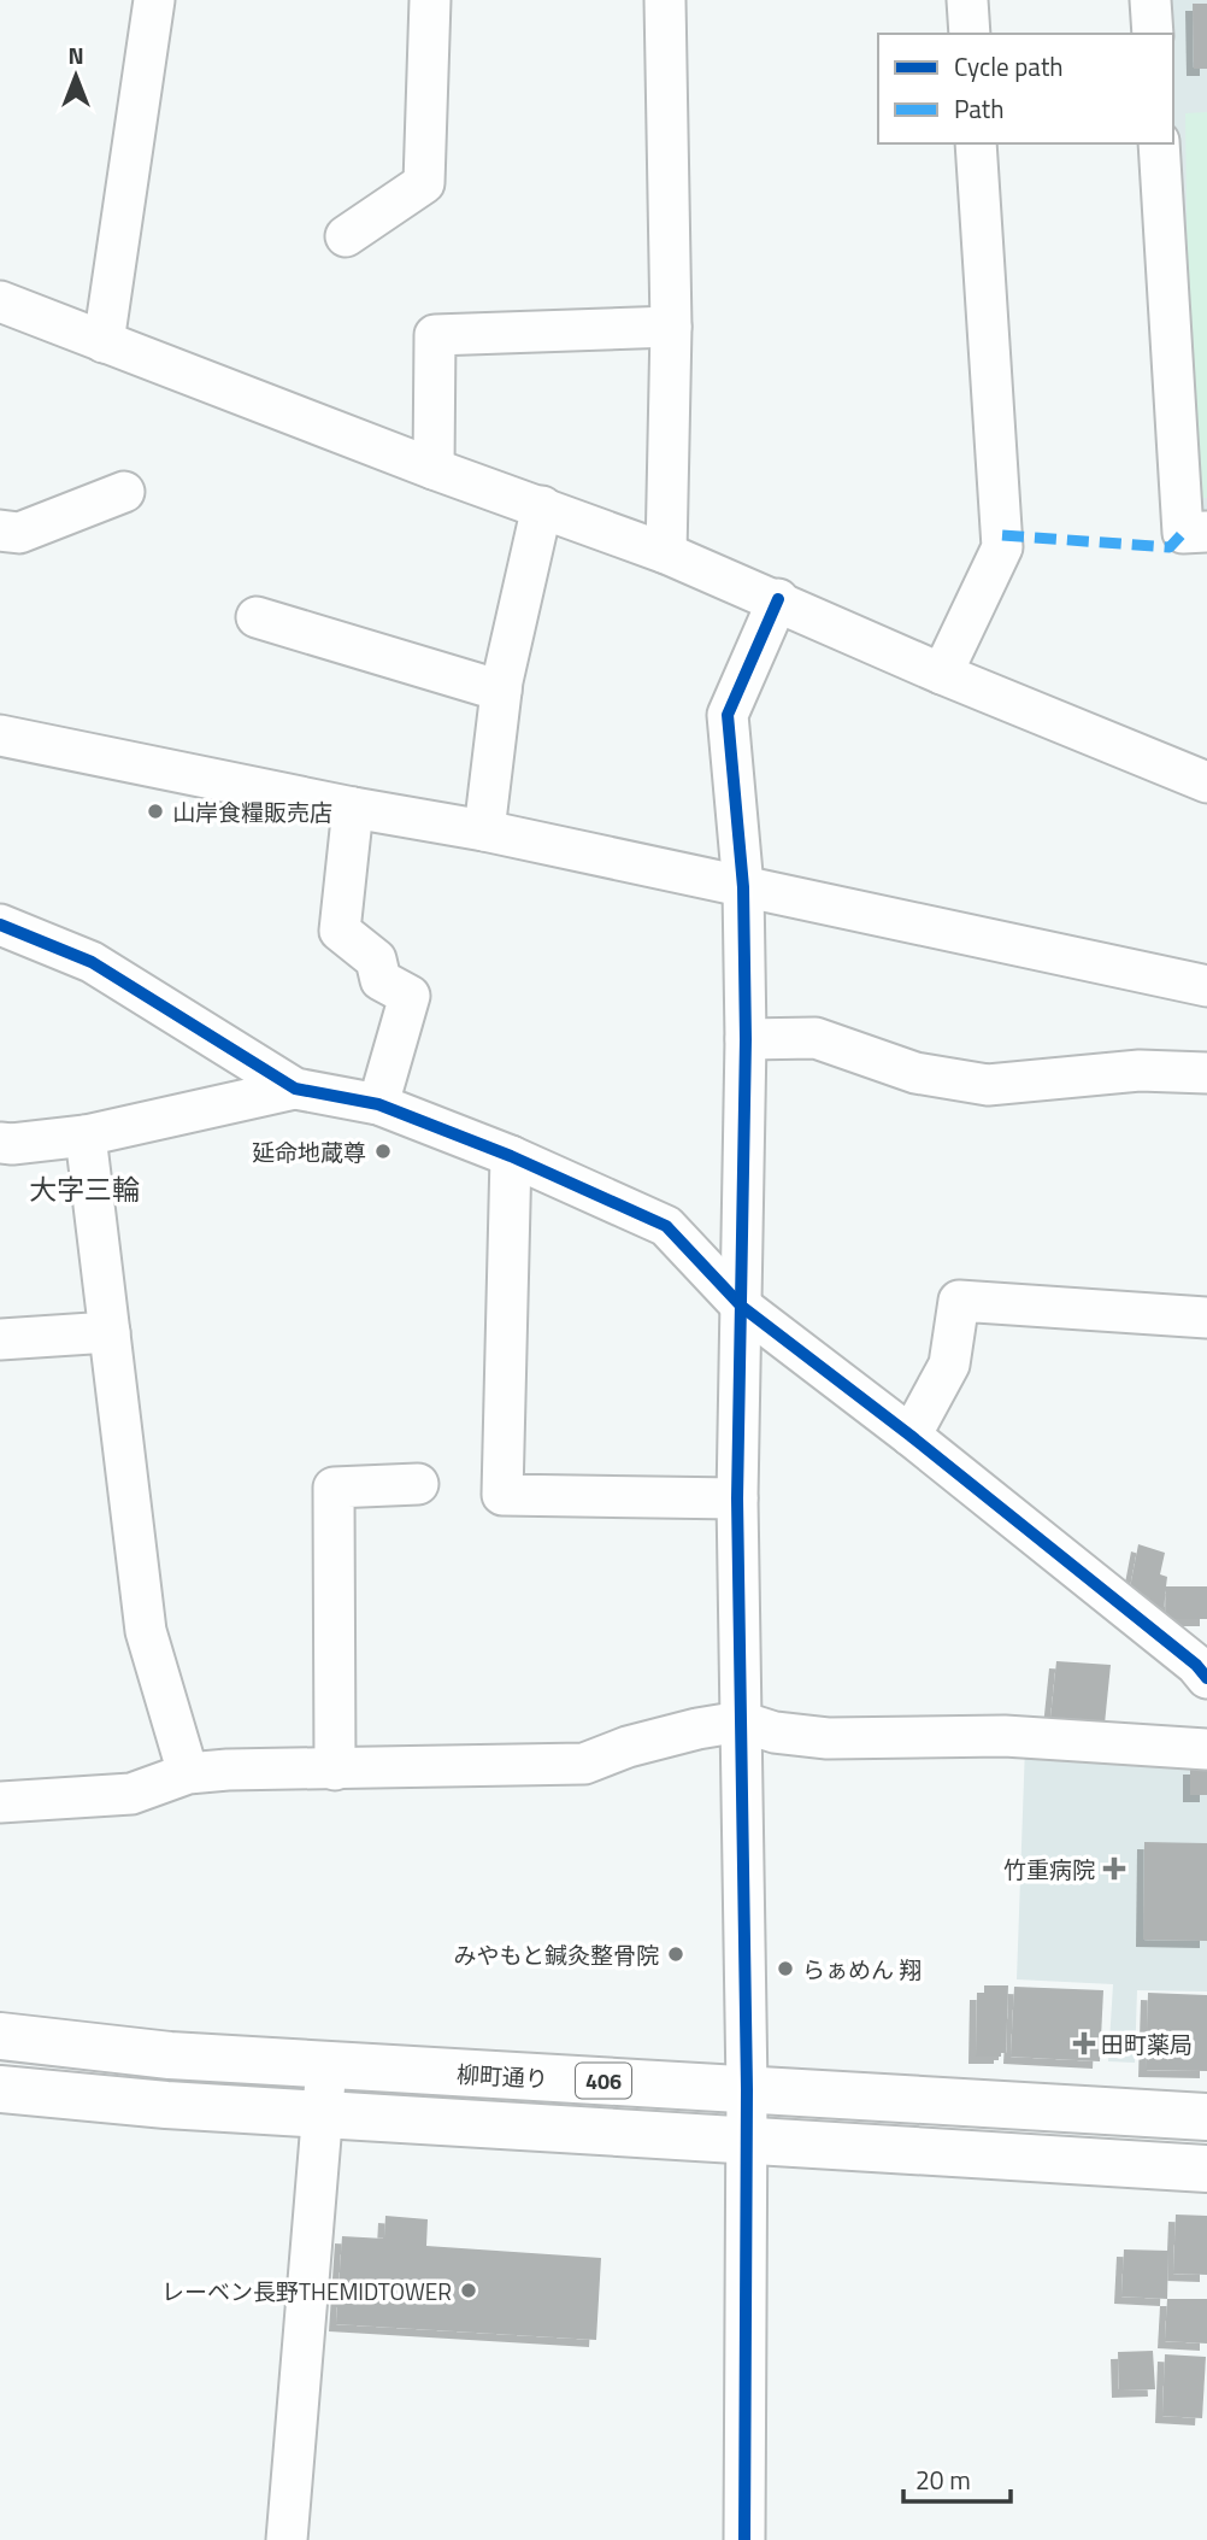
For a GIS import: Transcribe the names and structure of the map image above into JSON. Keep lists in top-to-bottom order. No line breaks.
{"streets":{"highway":["柳町通り","406"]},"districts":["大字三輪"],"places":{"other":["山岸食糧販売店","延命地蔵尊","みやもと鍼灸整骨院","らぁめん 翔","レーベン長野THEMIDTOWER"],"health":["竹重病院","田町薬局"]},"legend":["Cycle path","Path"],"scale_bar":"20 m","north":"top"}
